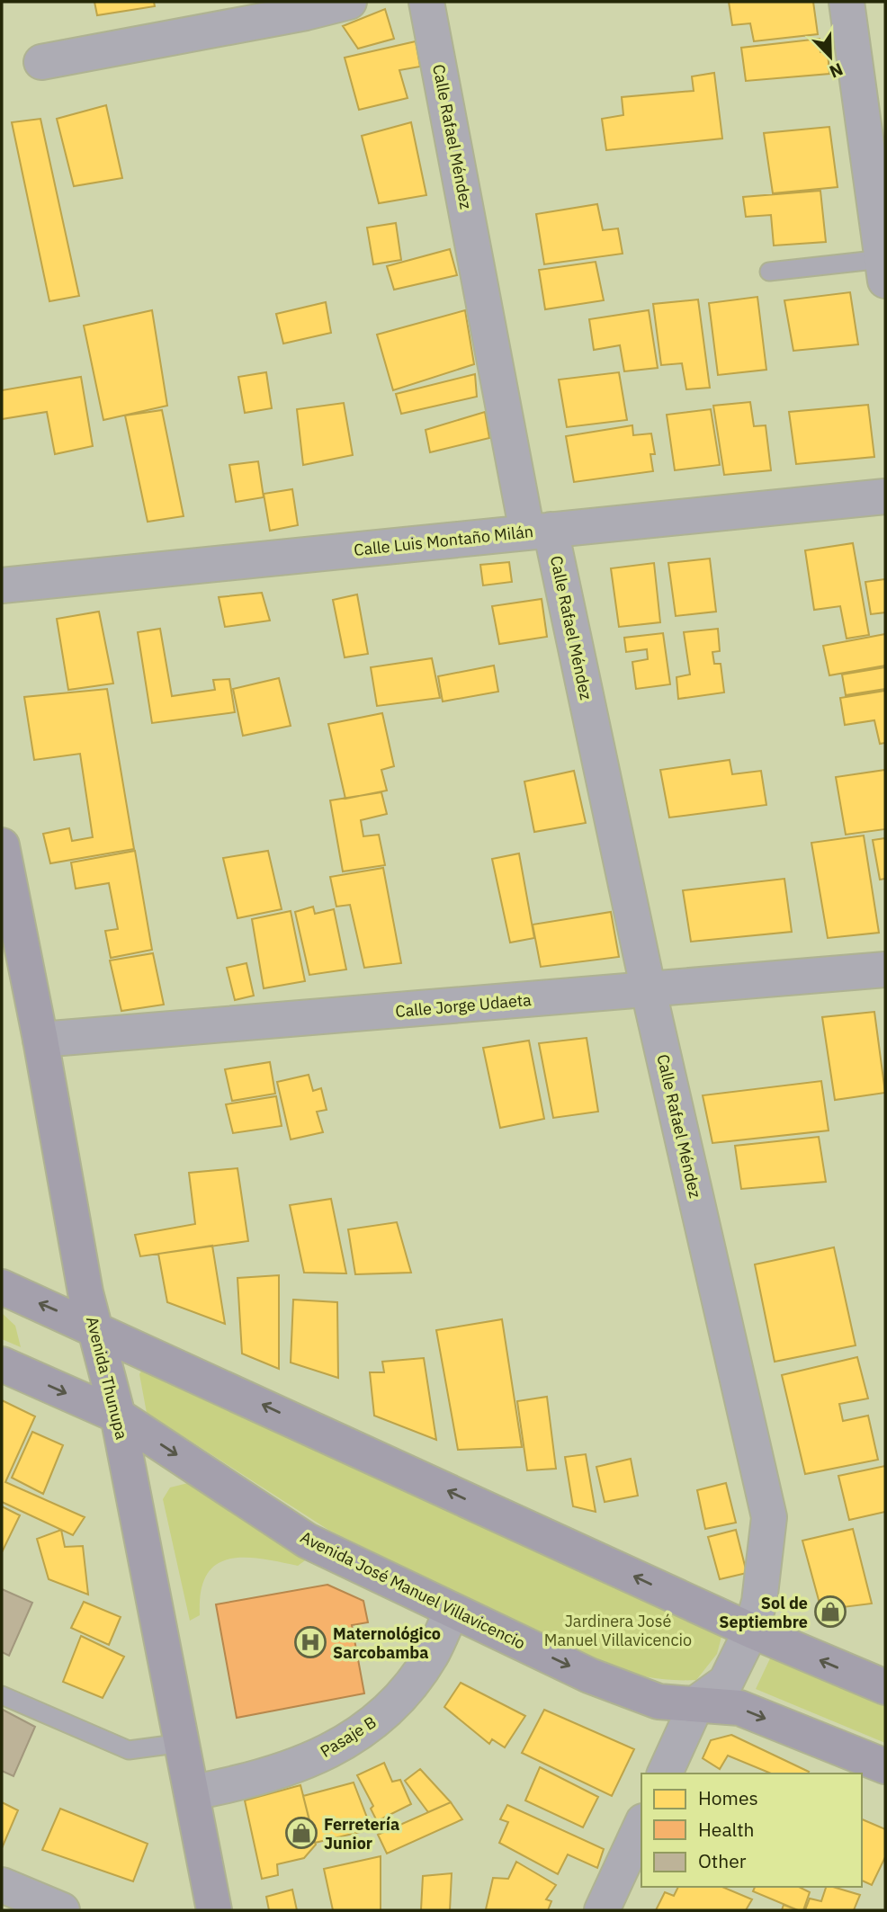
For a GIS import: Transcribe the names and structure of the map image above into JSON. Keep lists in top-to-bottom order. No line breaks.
{"streets":{"main road":["Avenida Thunupa","Avenida José Manuel Villavicencio"],"street":["Calle Rafael Méndez","Calle Luis Montaño Milán","Calle Jorge Udaeta","Pasaje B"]},"crossings":[["Calle Rafael Méndez","Calle Luis Montaño Milán"],["Calle Rafael Méndez","Calle Jorge Udaeta"],["Calle Rafael Méndez","Avenida José Manuel Villavicencio"],["Calle Jorge Udaeta","Avenida Thunupa"],["Avenida Thunupa","Avenida José Manuel Villavicencio"],["Avenida Thunupa","Pasaje B"],["Avenida José Manuel Villavicencio","Pasaje B"]],"parks":["Jardinera José Manuel Villavicencio"],"places":{"shop":["Sol de Septiembre","Ferretería Junior"],"hospital":["Maternológico Sarcobamba"]},"legend":["Homes","Health","Other"],"north":"bottom right"}
